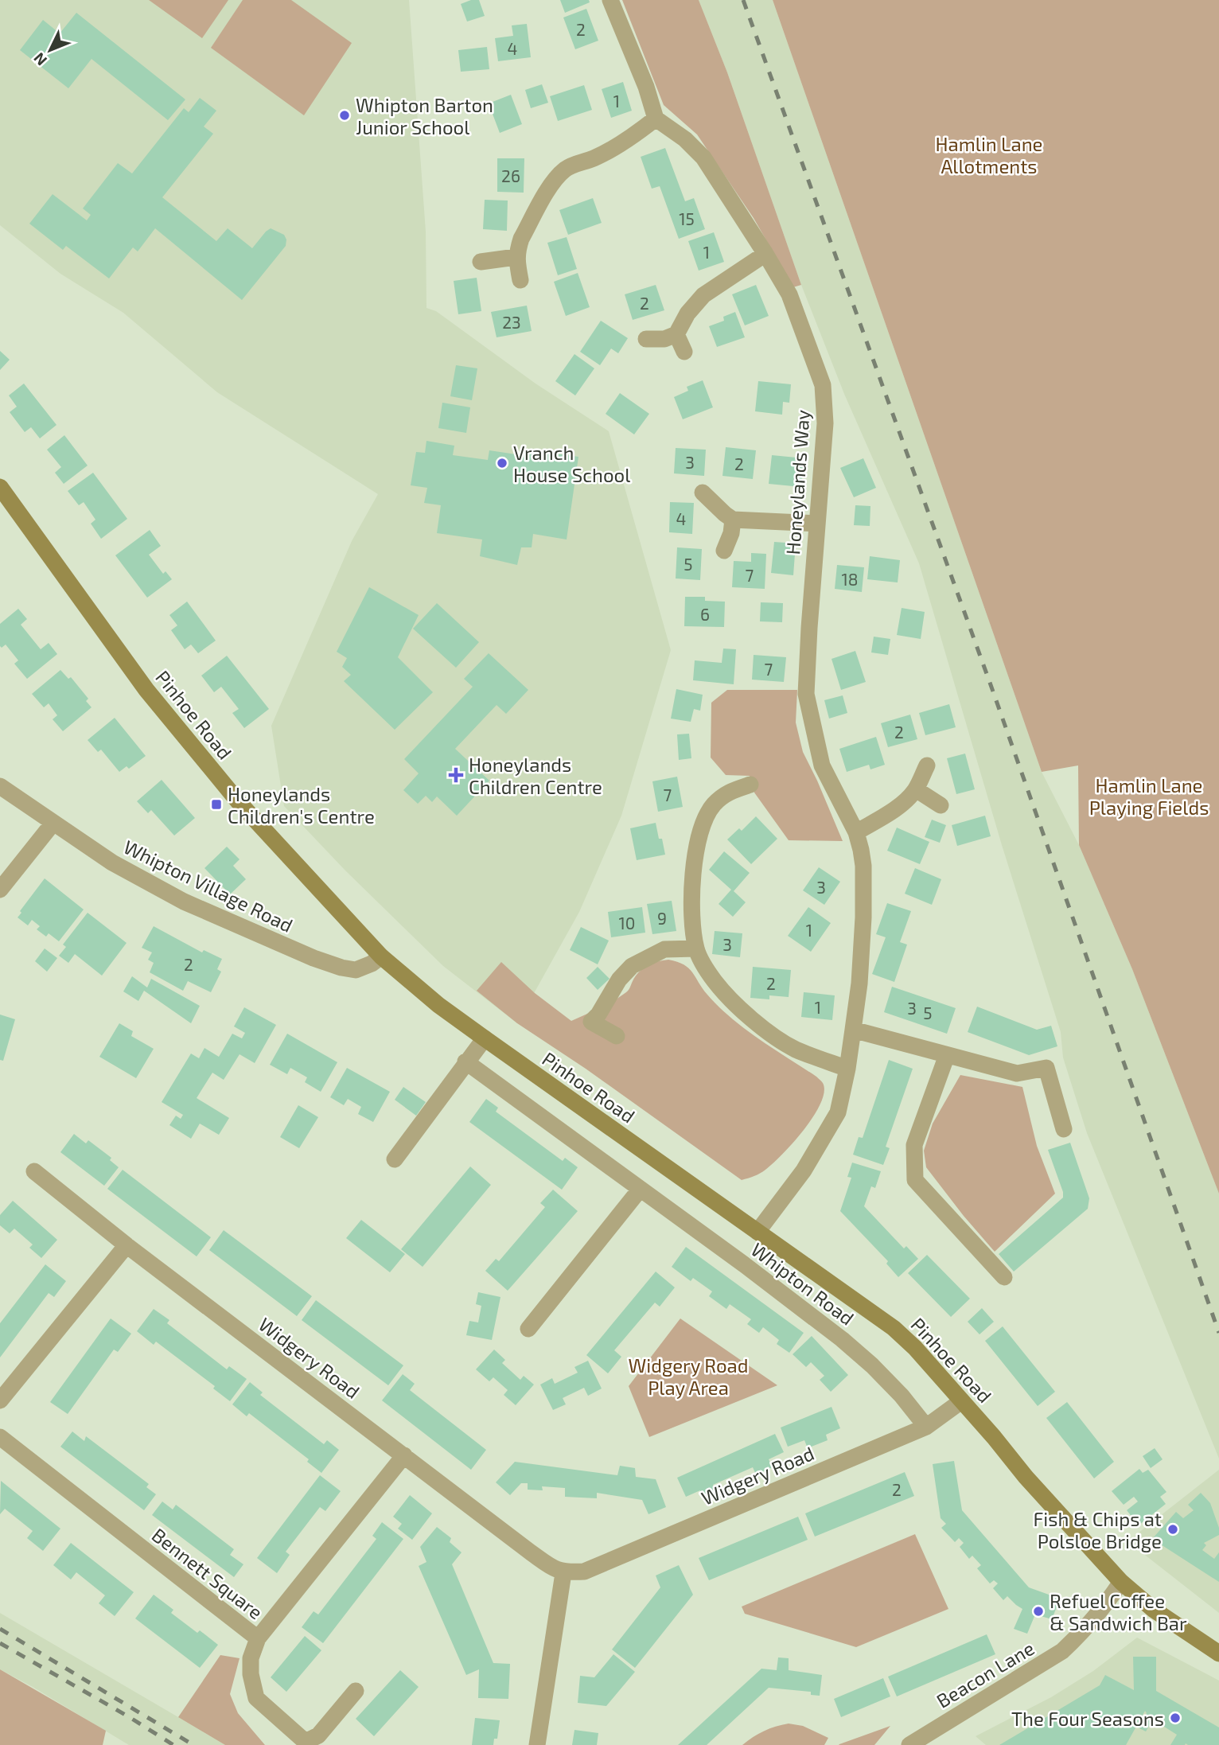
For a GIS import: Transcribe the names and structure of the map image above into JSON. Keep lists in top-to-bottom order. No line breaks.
{"streets":{"main road":["Pinhoe Road"],"street":["Honeylands Way","Whipton Village Road","Whipton Road","Widgery Road","Bennett Square","Beacon Lane"]},"crossings":[["Honeylands Way","Pinhoe Road"],["Pinhoe Road","Whipton Village Road"],["Pinhoe Road","Widgery Road"],["Pinhoe Road","Beacon Lane"],["Whipton Road","Widgery Road"],["Widgery Road","Bennett Square"]],"parks":["Hamlin Lane Allotments","Hamlin Lane Playing Fields","Widgery Road Play Area"],"places":{"other":["Whipton Barton Junior School","Vranch House School","Fish & Chips at Polsloe Bridge","Refuel Coffee & Sandwich Bar","The Four Seasons"],"health":["Honeylands Children Centre"],"transit":["Honeylands Children's Centre"]},"house_numbers":["2","4","1","26","15","1","2","23","3","2","4","5","7","18","6","7","2","7","3","9","10","1","3","2","2","1","3","5","2"],"north":"bottom left"}
